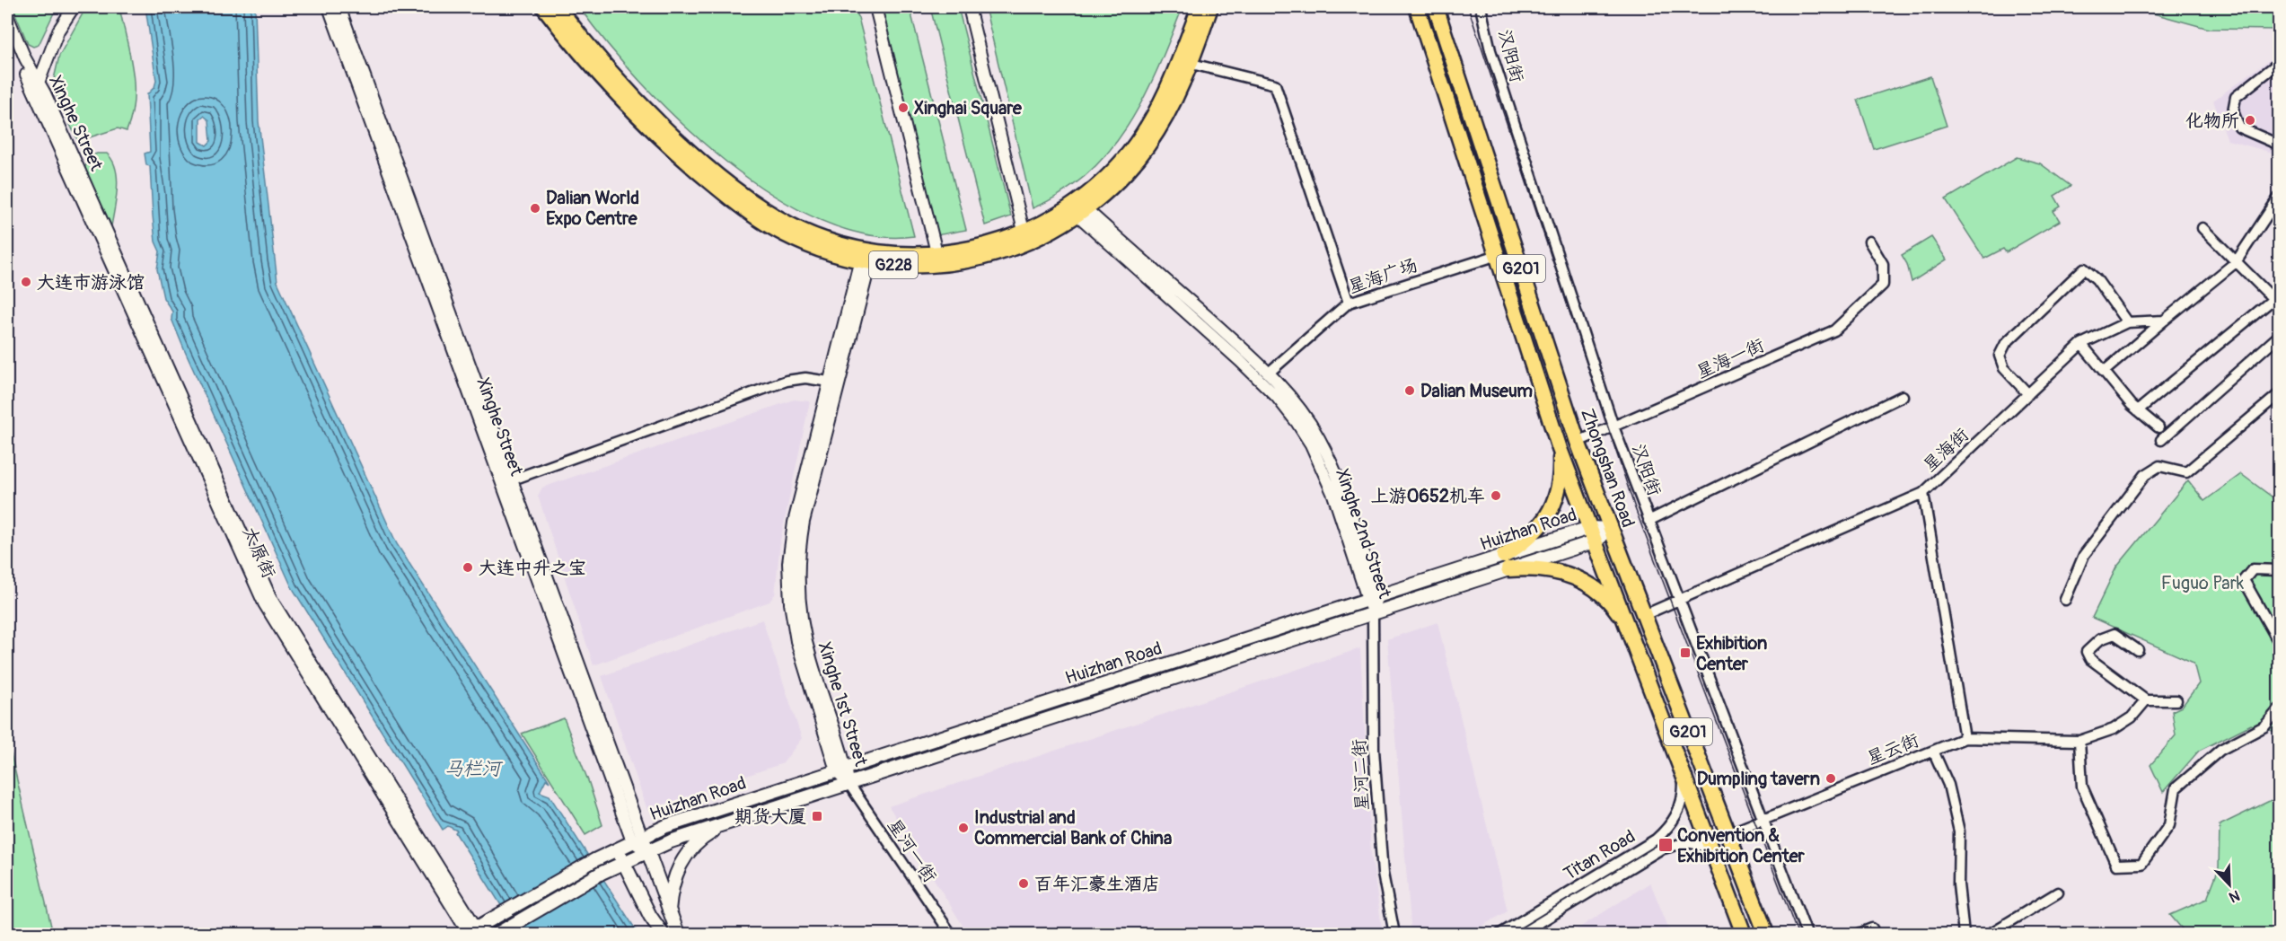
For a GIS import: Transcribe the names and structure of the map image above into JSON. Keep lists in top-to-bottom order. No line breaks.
{"streets":{"highway":["G228","G201","Zhongshan Road"],"main road":["Xinghe Street","Huizhan Road"],"street":["汉阳街","星海广场","星海一街","星海街","Xinghe 2nd Street","太原街","Xinghe 1st Street","星云街","星河二街","星河一街","Titan Road"]},"crossings":[["汉阳街","星海一街"],["汉阳街","星海街"],["汉阳街","星云街"],["Xinghe Street","Huizhan Road"],["Xinghe Street","太原街"],["G228","Xinghe 2nd Street"],["G228","Xinghe 1st Street"],["G201","星海广场"],["G201","Huizhan Road"],["G201","Titan Road"],["星海广场","Xinghe 2nd Street"],["星海一街","Zhongshan Road"],["星海街","Zhongshan Road"],["Zhongshan Road","Huizhan Road"],["Zhongshan Road","星云街"],["Huizhan Road","Xinghe 2nd Street"],["Huizhan Road","太原街"],["Huizhan Road","Xinghe 1st Street"],["Huizhan Road","星河二街"],["Huizhan Road","星河一街"],["Xinghe 2nd Street","星河二街"],["Xinghe 1st Street","星河一街"]],"water":["马栏河"],"parks":["Fuguo Park"],"places":{"other":["Xinghai Square","化物所","Dalian World Expo Centre","大连市游泳馆","Dalian Museum","上游0652机车","大连中升之宝","Dumpling tavern","Industrial and Commercial Bank of China","百年汇豪生酒店"],"transit":["Exhibition Center","期货大厦","Convention & Exhibition Center"]},"north":"bottom right"}
